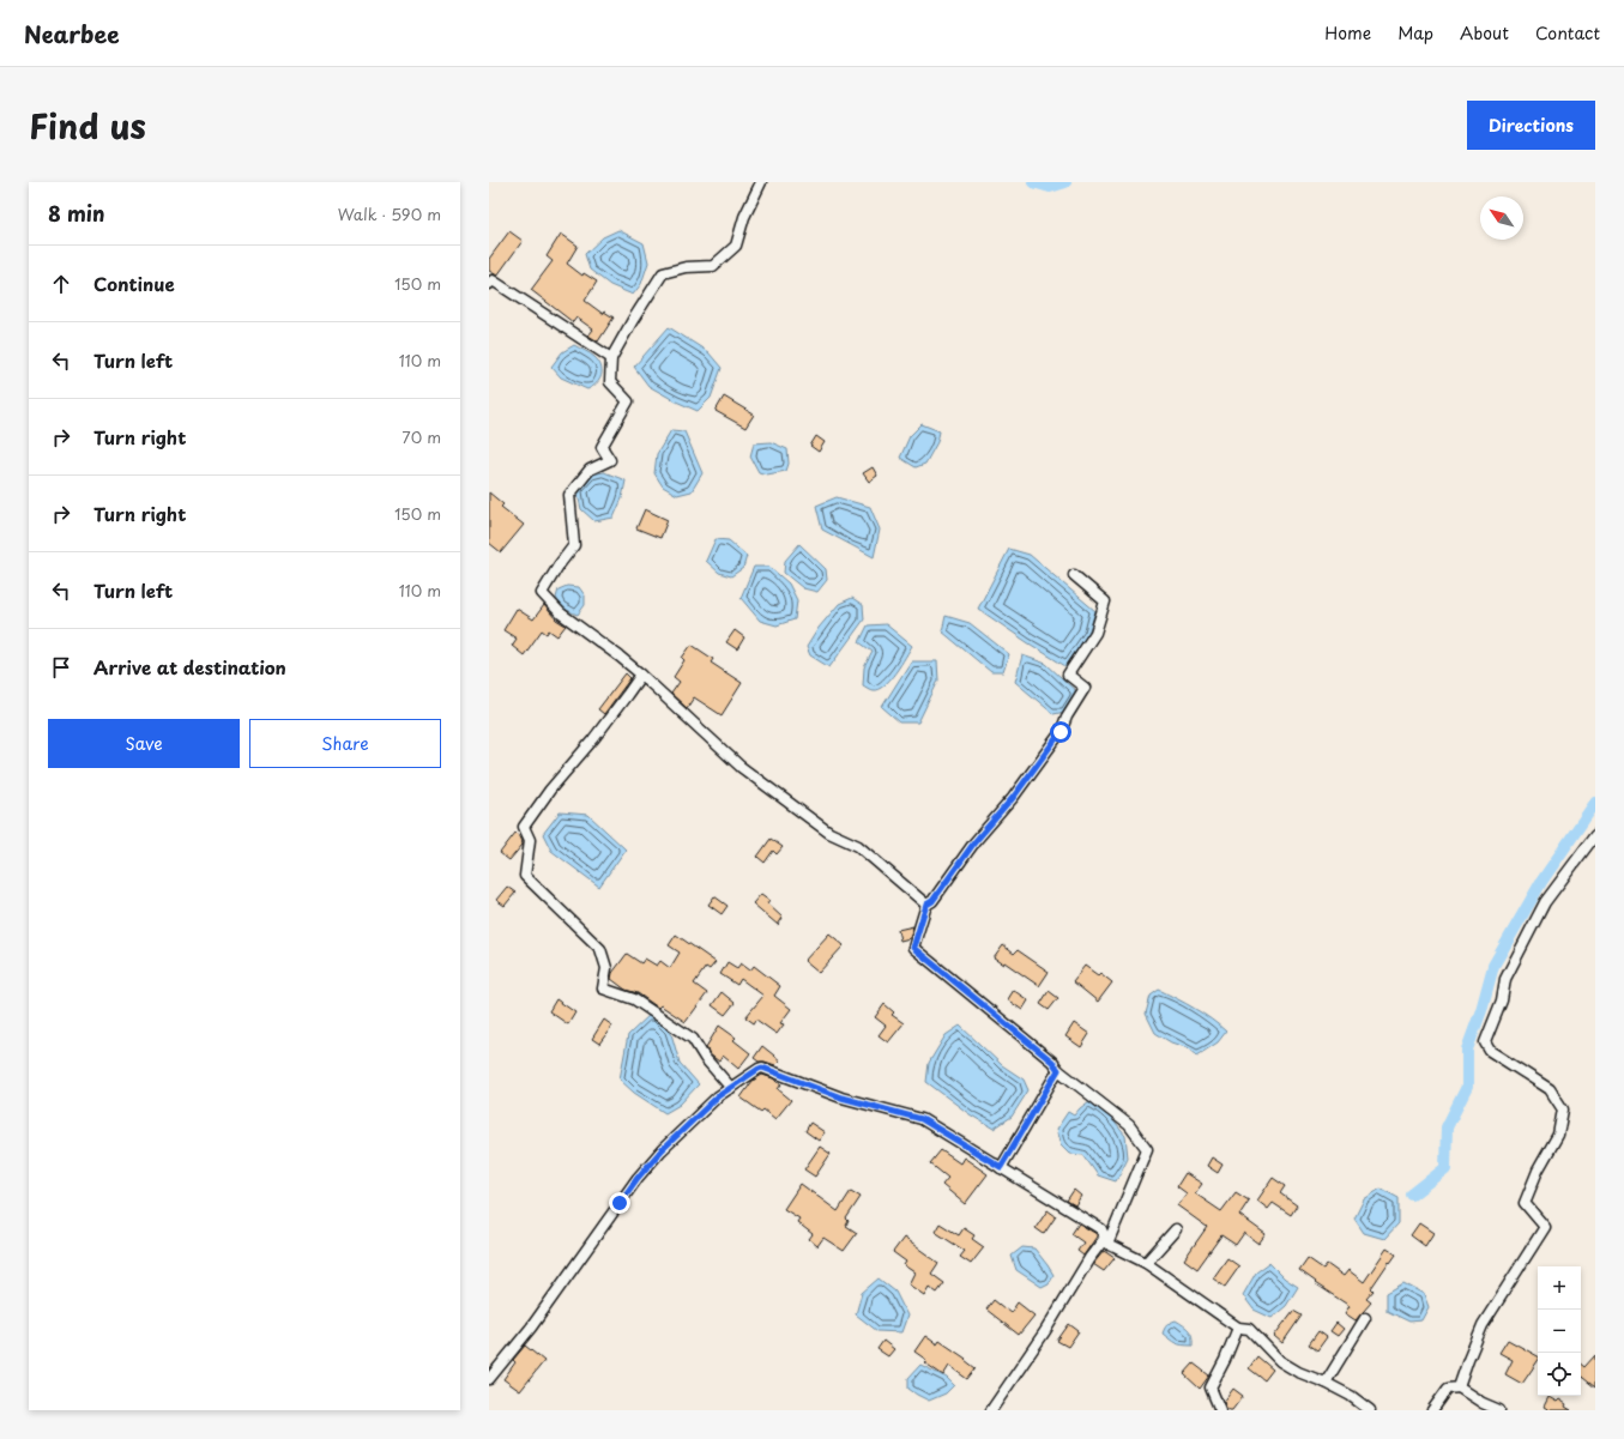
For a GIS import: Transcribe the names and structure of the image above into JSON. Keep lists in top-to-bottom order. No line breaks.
{"north":"top left","page":{"header":"Nearbee","nav":["Home","Map","About","Contact"],"title":"Find us","buttons":["Directions",["Save","Share"]],"heading":["8 min","Walk · 590 m"],"list":[["Continue","150 m"],["Turn left","110 m"],["Turn right","70 m"],["Turn right","150 m"],["Turn left","110 m"],"Arrive at destination"],"map_buttons":["+","−"]}}
